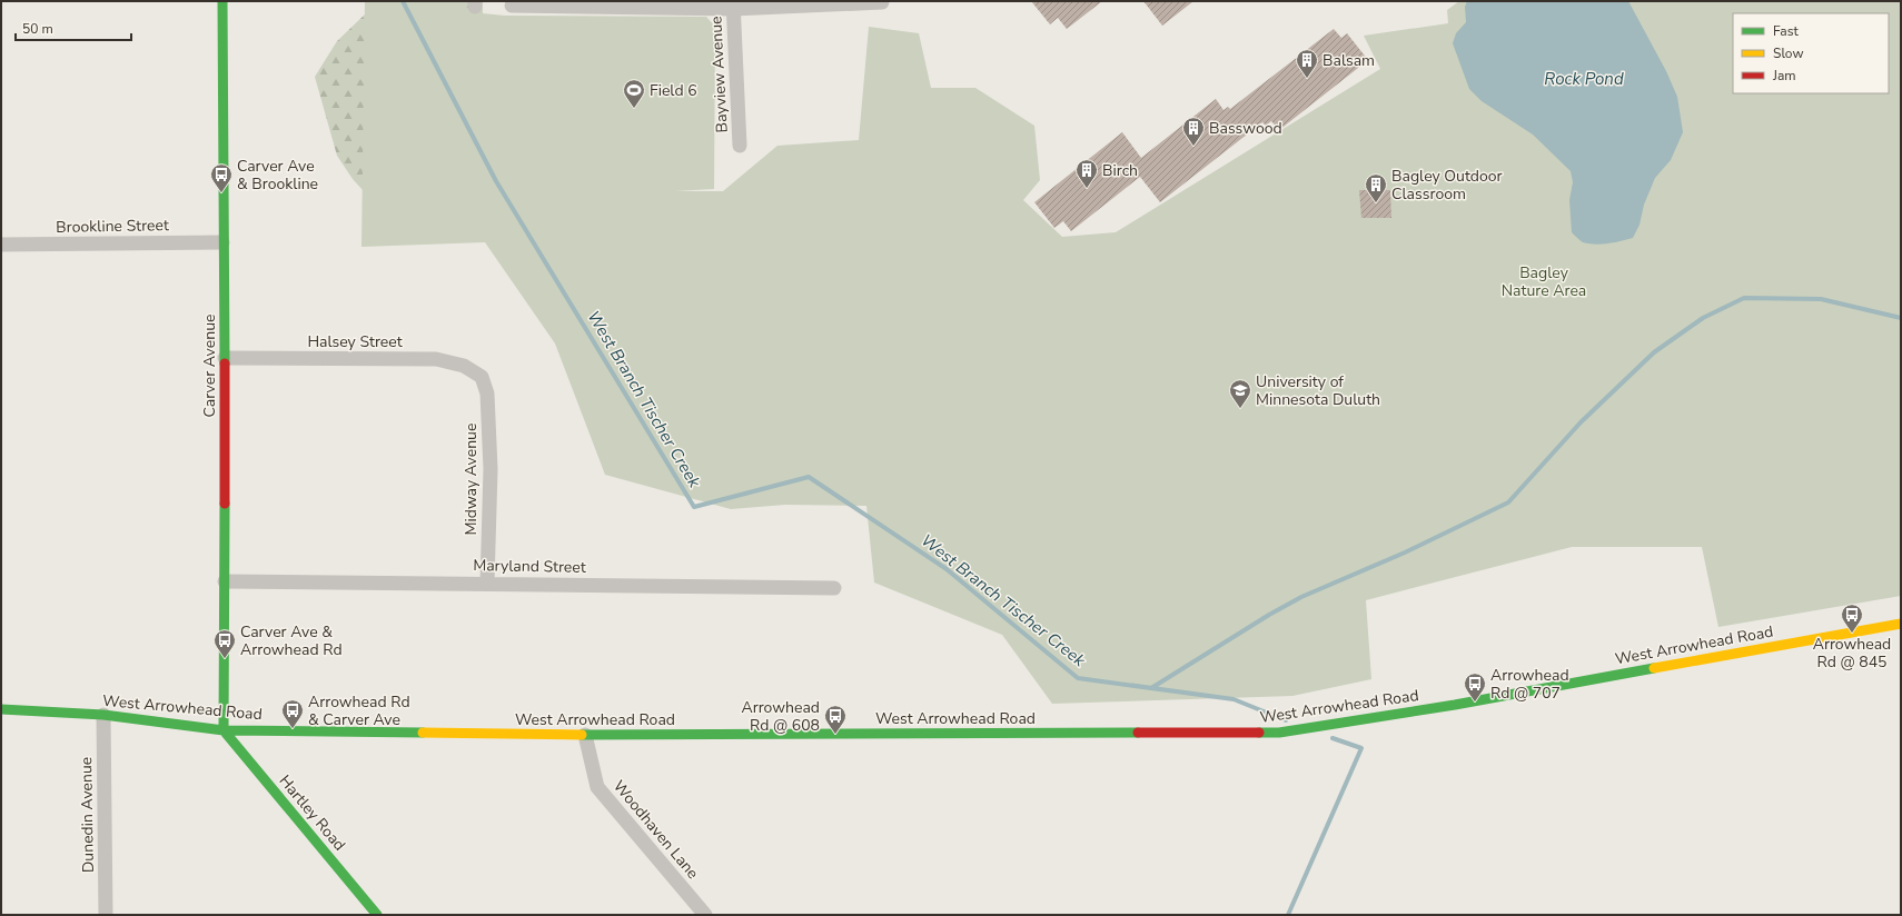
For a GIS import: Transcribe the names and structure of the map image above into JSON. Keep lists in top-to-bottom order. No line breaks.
{"streets":{"street":["Bayview Avenue","Brookline Street","Halsey Street","Carver Avenue","Midway Avenue","Maryland Street","West Arrowhead Road","Hartley Road","Dunedin Avenue","Woodhaven Lane"]},"crossings":[["Brookline Street","Carver Avenue"],["Halsey Street","Carver Avenue"],["Halsey Street","Midway Avenue"],["Carver Avenue","Maryland Street"],["Carver Avenue","West Arrowhead Road"],["Carver Avenue","Hartley Road"],["Midway Avenue","Maryland Street"],["West Arrowhead Road","Hartley Road"],["West Arrowhead Road","Dunedin Avenue"],["West Arrowhead Road","Woodhaven Lane"]],"water":["Rock Pond","West Branch Tischer Creek"],"parks":["Bagley Nature Area"],"places":{"building":["Balsam","Basswood","Birch","Bagley Outdoor Classroom"],"sports":["Field 6"],"bus stop":["Carver Ave & Brookline","Arrowhead Rd @ 845","Carver Ave & Arrowhead Rd","Arrowhead Rd @ 707","Arrowhead Rd & Carver Ave","Arrowhead Rd @ 608"],"school or university":["University of Minnesota Duluth"]},"legend":["Fast","Slow","Jam"],"scale_bar":"50 m"}
